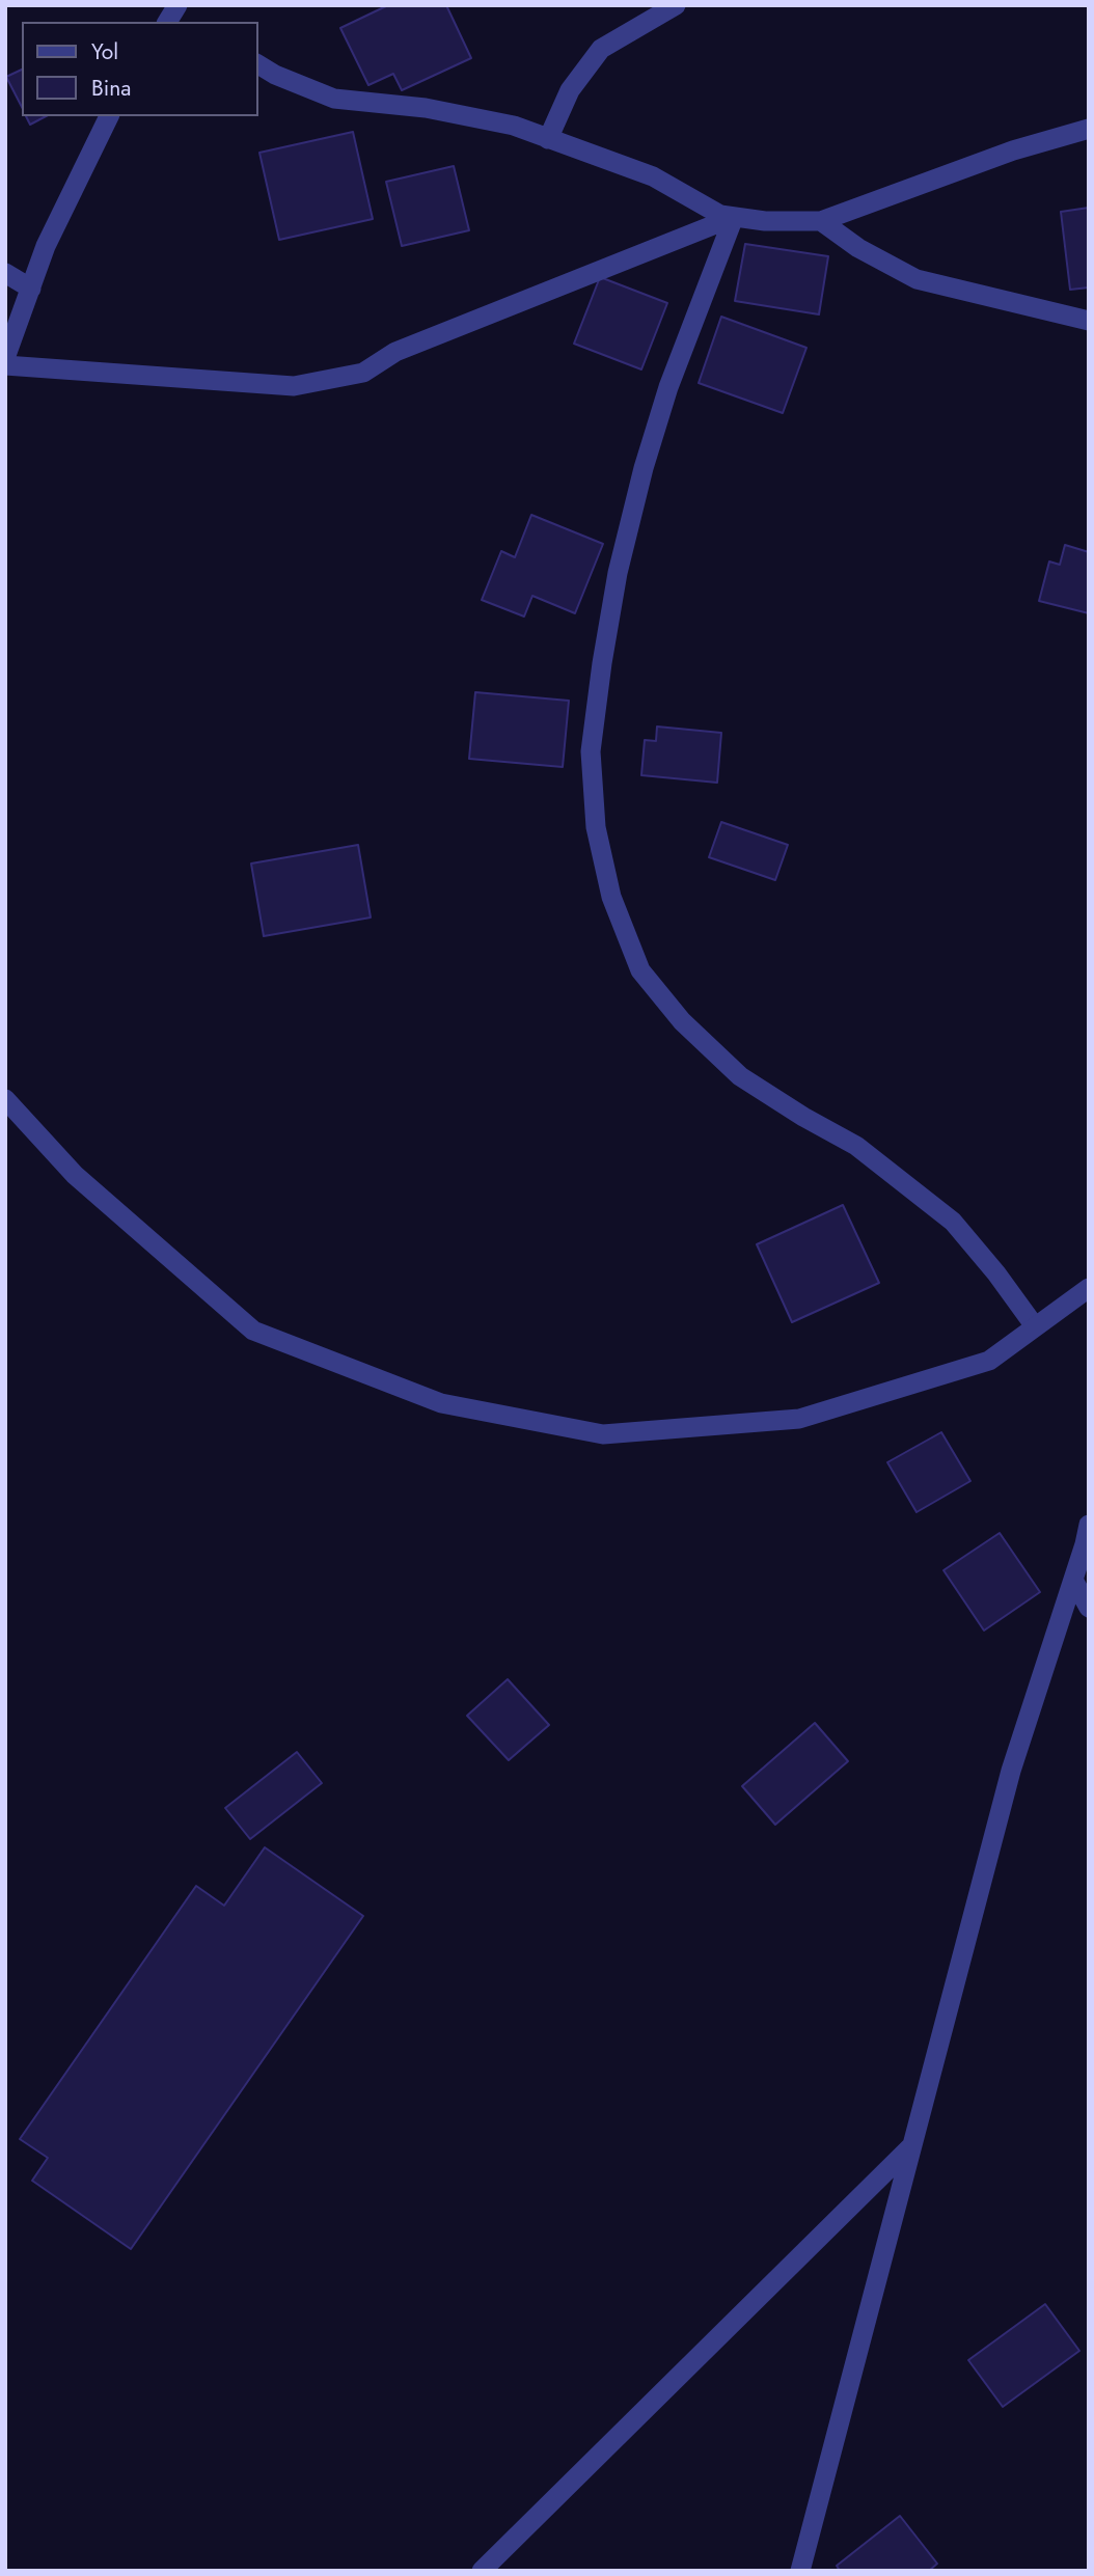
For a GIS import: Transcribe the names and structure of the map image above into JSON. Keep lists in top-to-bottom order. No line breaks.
{"legend":["Yol","Bina"]}
